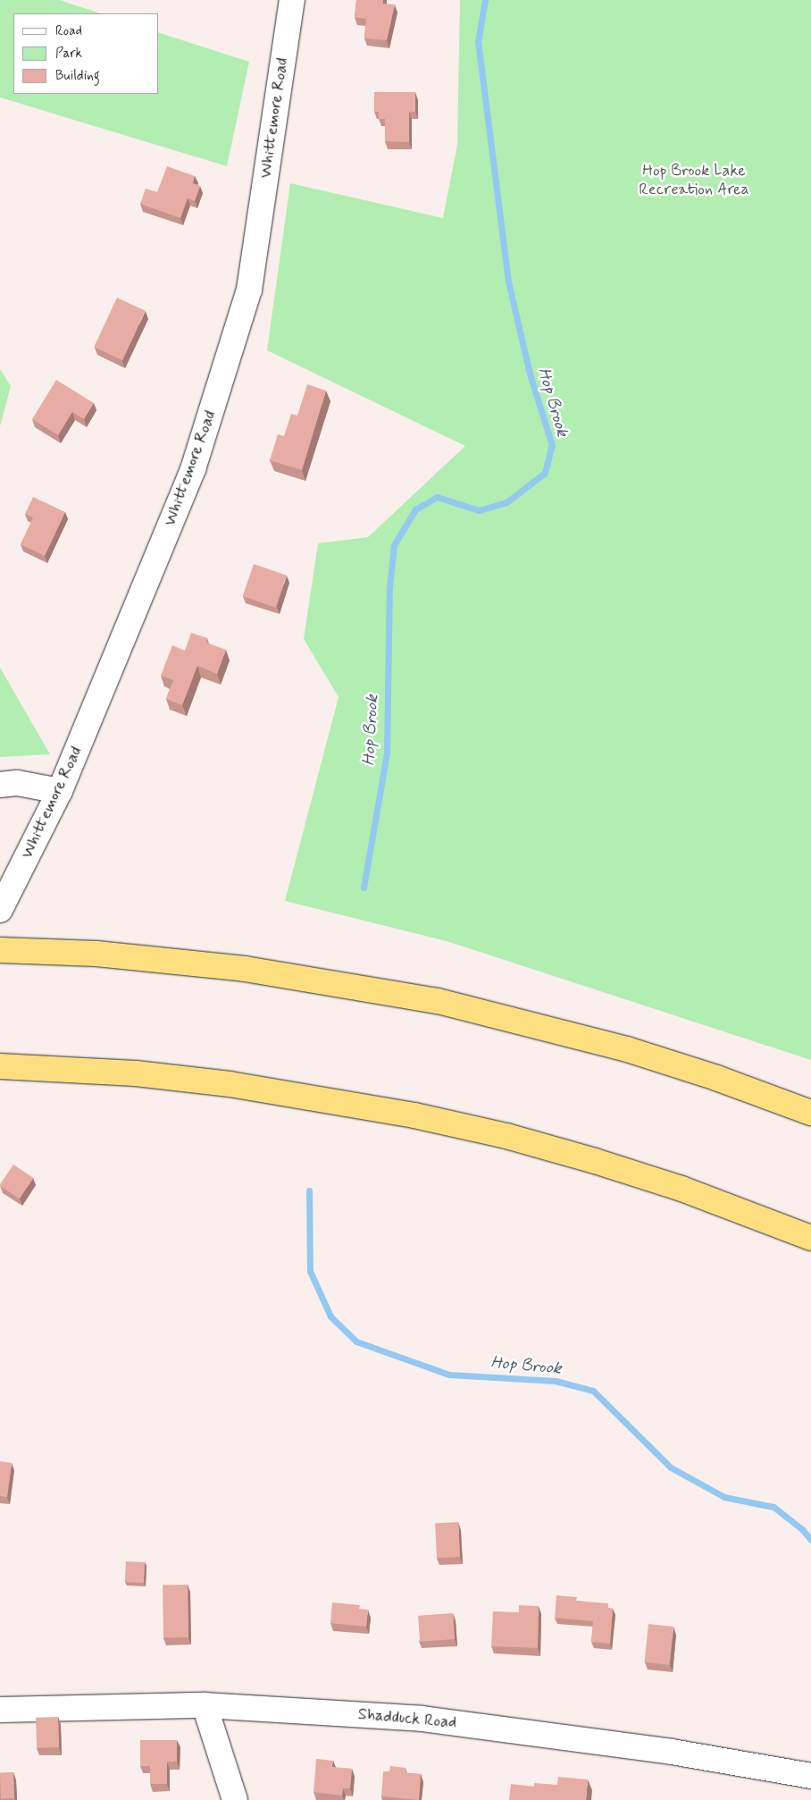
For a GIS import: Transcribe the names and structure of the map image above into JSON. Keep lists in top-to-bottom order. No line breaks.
{"streets":{"street":["Whittemore Road","Shadduck Road"]},"water":["Hop Brook"],"parks":["Hop Brook Lake Recreation Area"],"legend":["Road","Park","Building"]}
